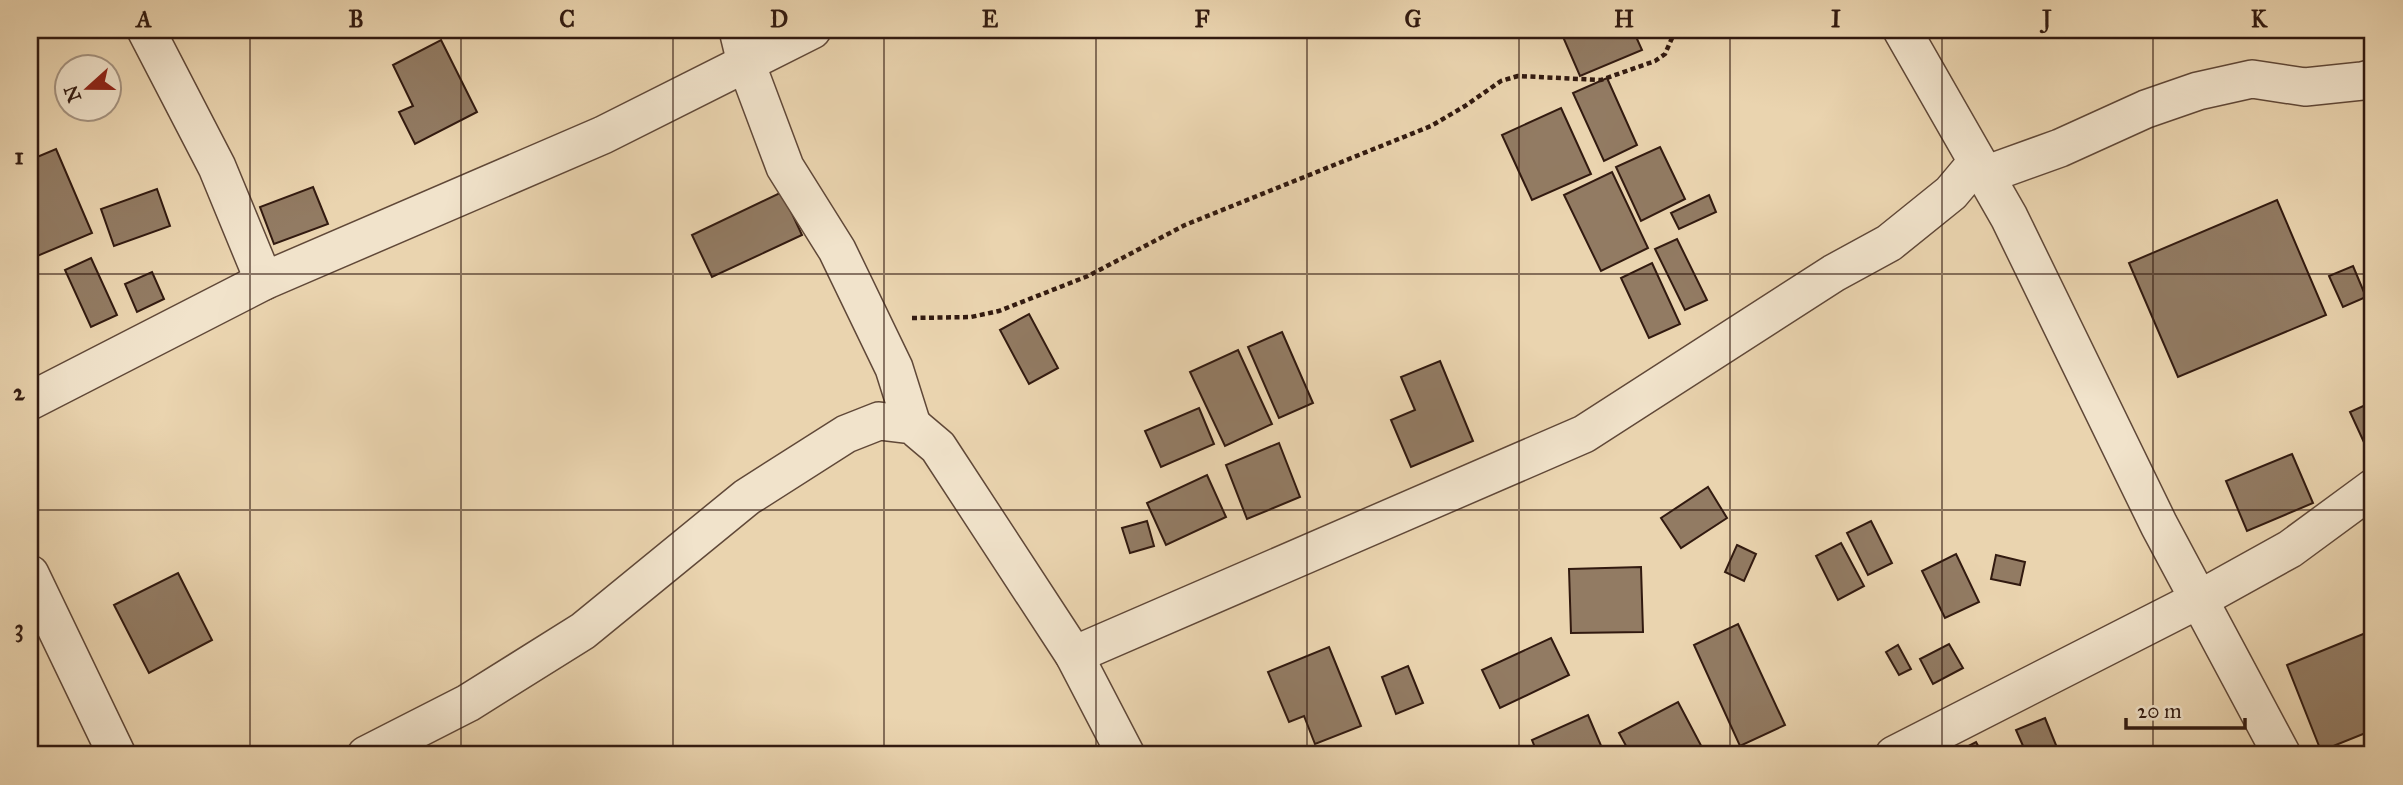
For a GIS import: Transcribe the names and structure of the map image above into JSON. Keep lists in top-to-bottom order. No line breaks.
{"scale_bar":"20 m","north":"left","grid":{"columns":["A","B","C","D","E","F","G","H","I","J","K"],"rows":["1","2","3"]}}
